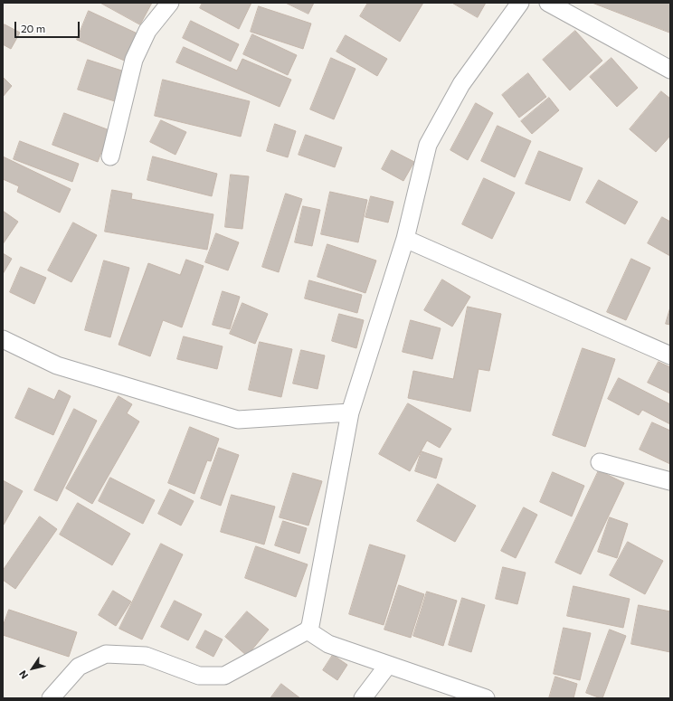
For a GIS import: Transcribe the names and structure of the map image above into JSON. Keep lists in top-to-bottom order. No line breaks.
{"scale_bar":"20 m","north":"bottom left"}
